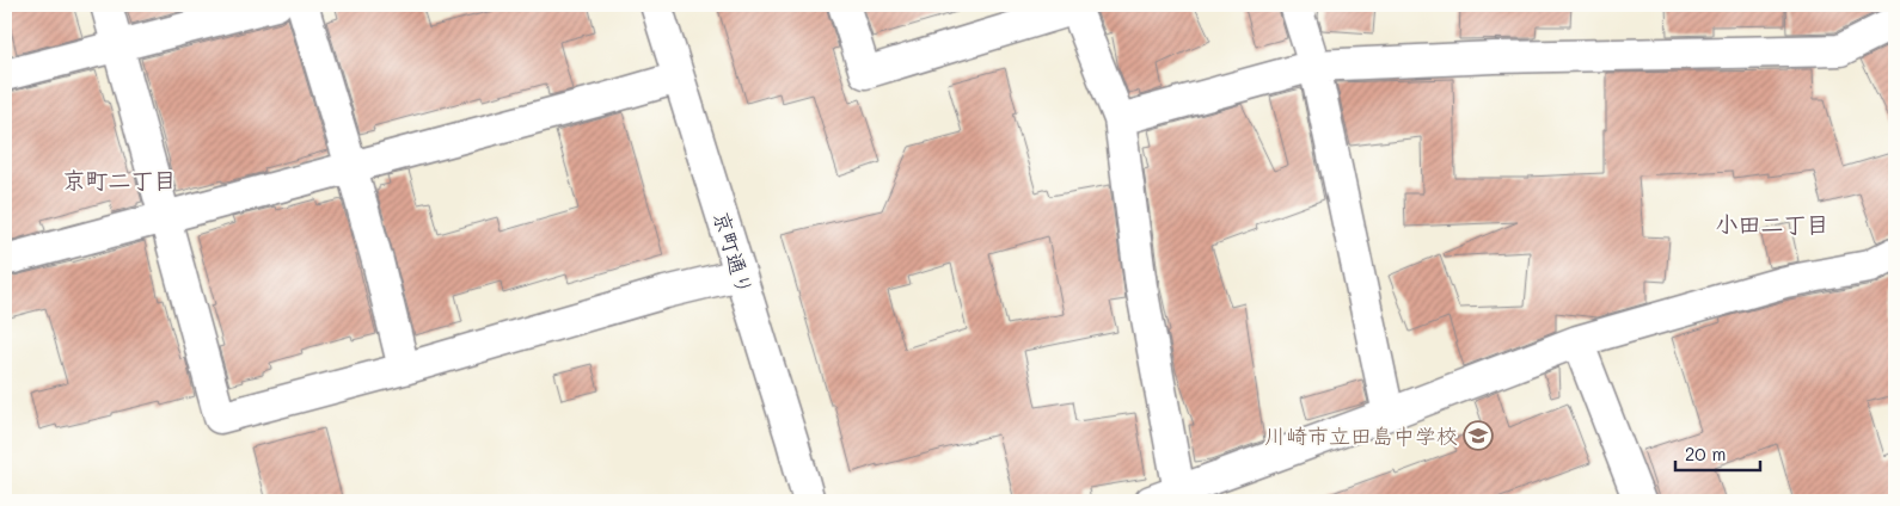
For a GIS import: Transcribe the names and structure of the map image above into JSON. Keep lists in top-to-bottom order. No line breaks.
{"streets":{"street":["京町通り"]},"districts":["京町二丁目","小田二丁目"],"places":{"school or university":["川崎市立田島中学校"]},"scale_bar":"20 m"}
